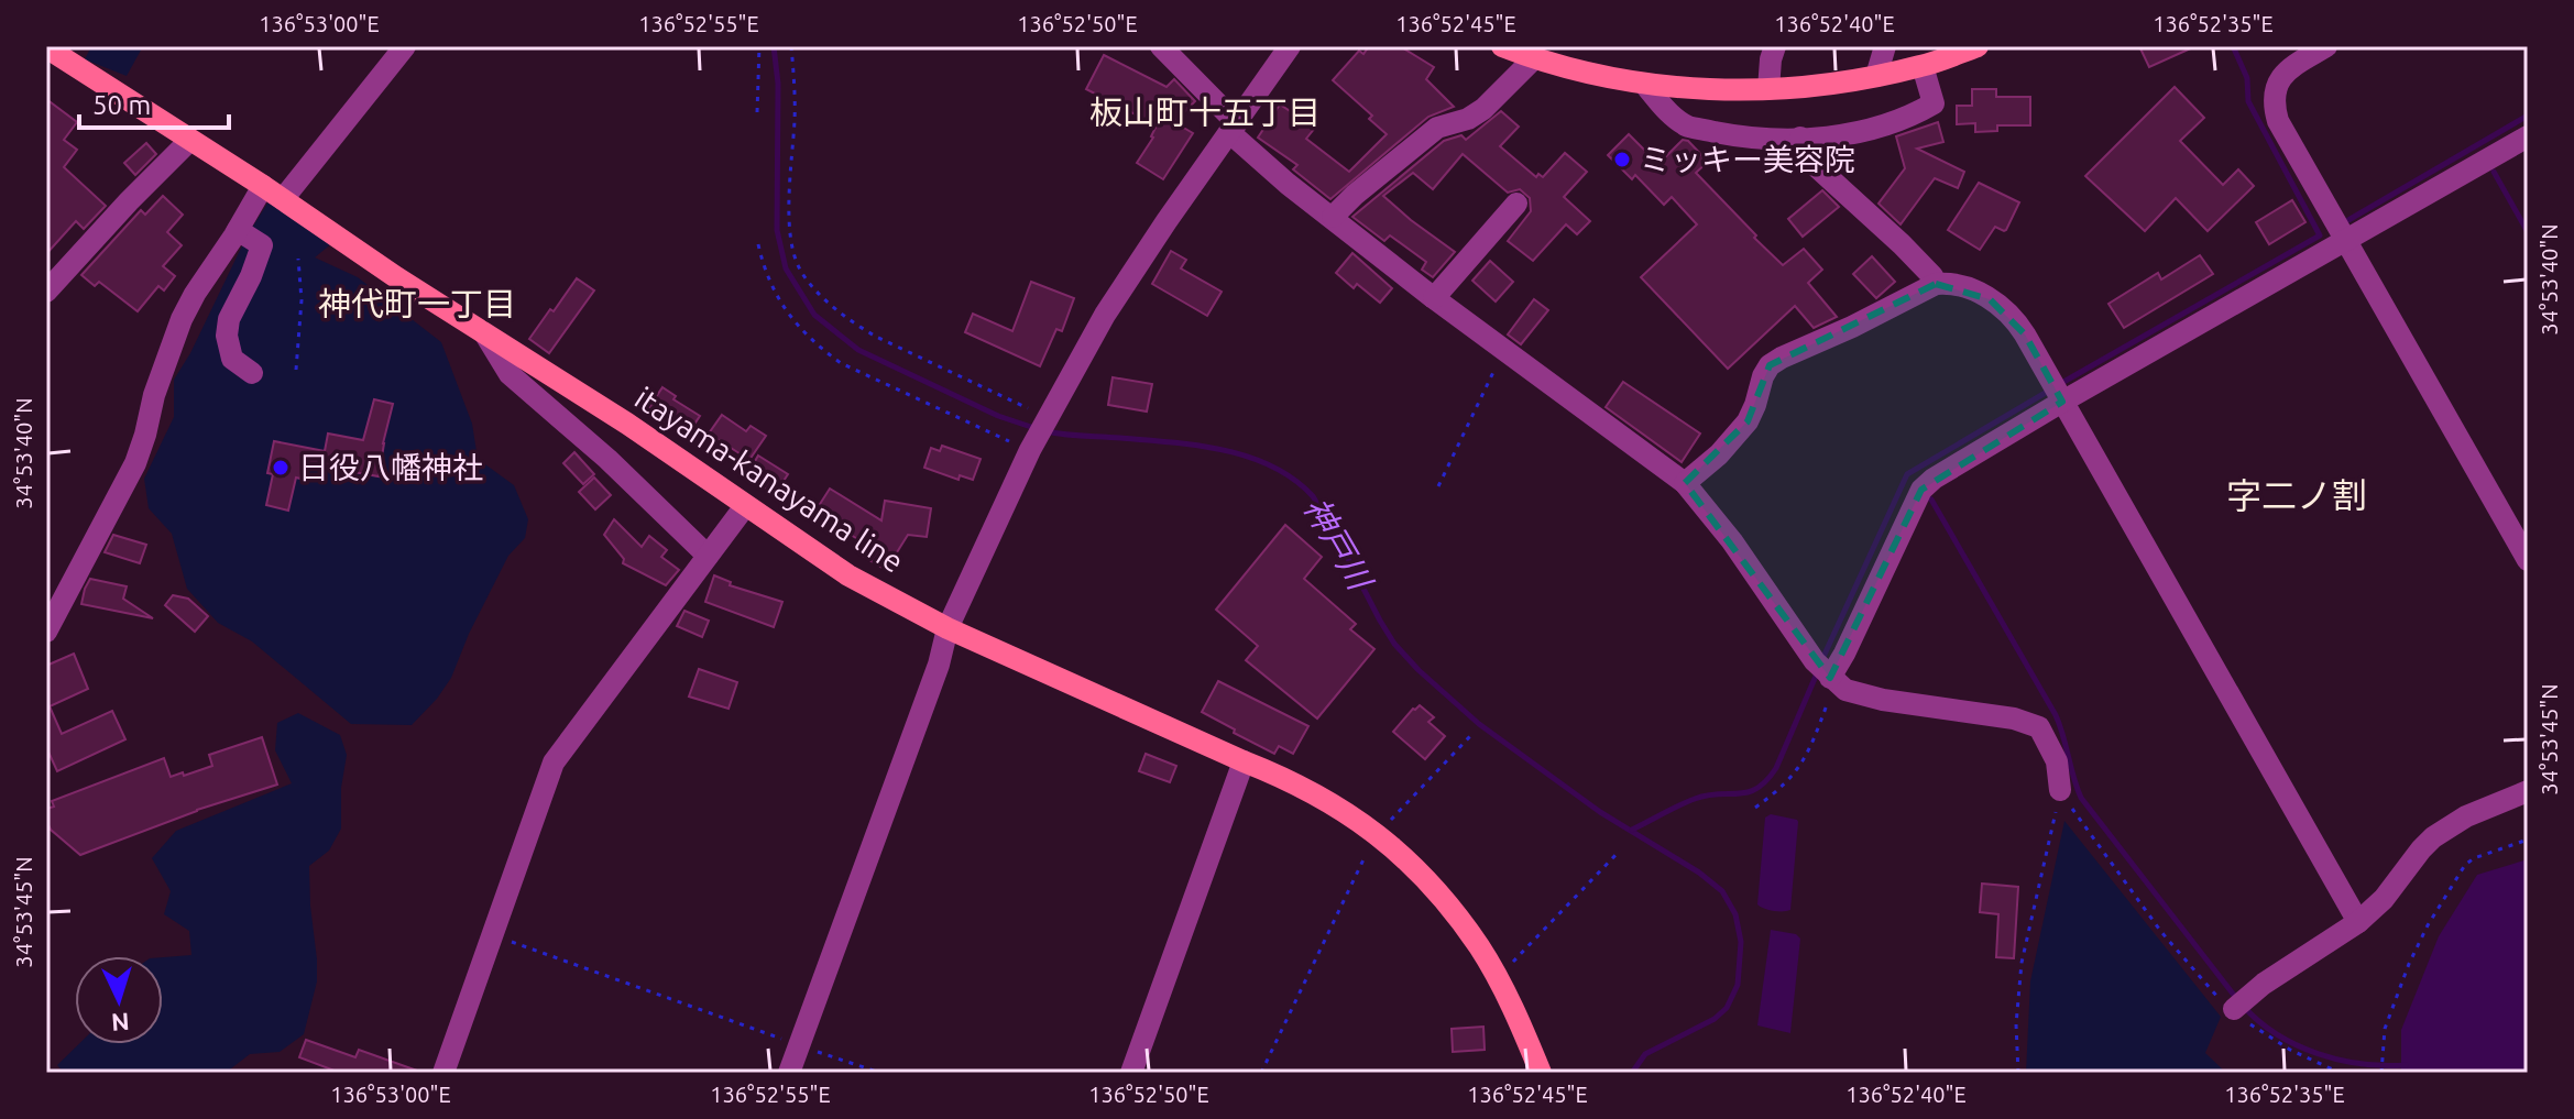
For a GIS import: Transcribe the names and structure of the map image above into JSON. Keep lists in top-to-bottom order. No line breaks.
{"streets":{"main road":["itayama-kanayama line"]},"districts":["板山町十五丁目","神代町一丁目","字二ノ割"],"water":["神戸川"],"places":["ミッキー美容院","日役八幡神社"],"scale_bar":"50 m","north":"bottom","coordinates":["136°53'00\"E","136°52'55\"E","136°52'50\"E","136°52'45\"E","136°52'40\"E","136°52'35\"E","34°53'40\"N","34°53'45\"N"]}
